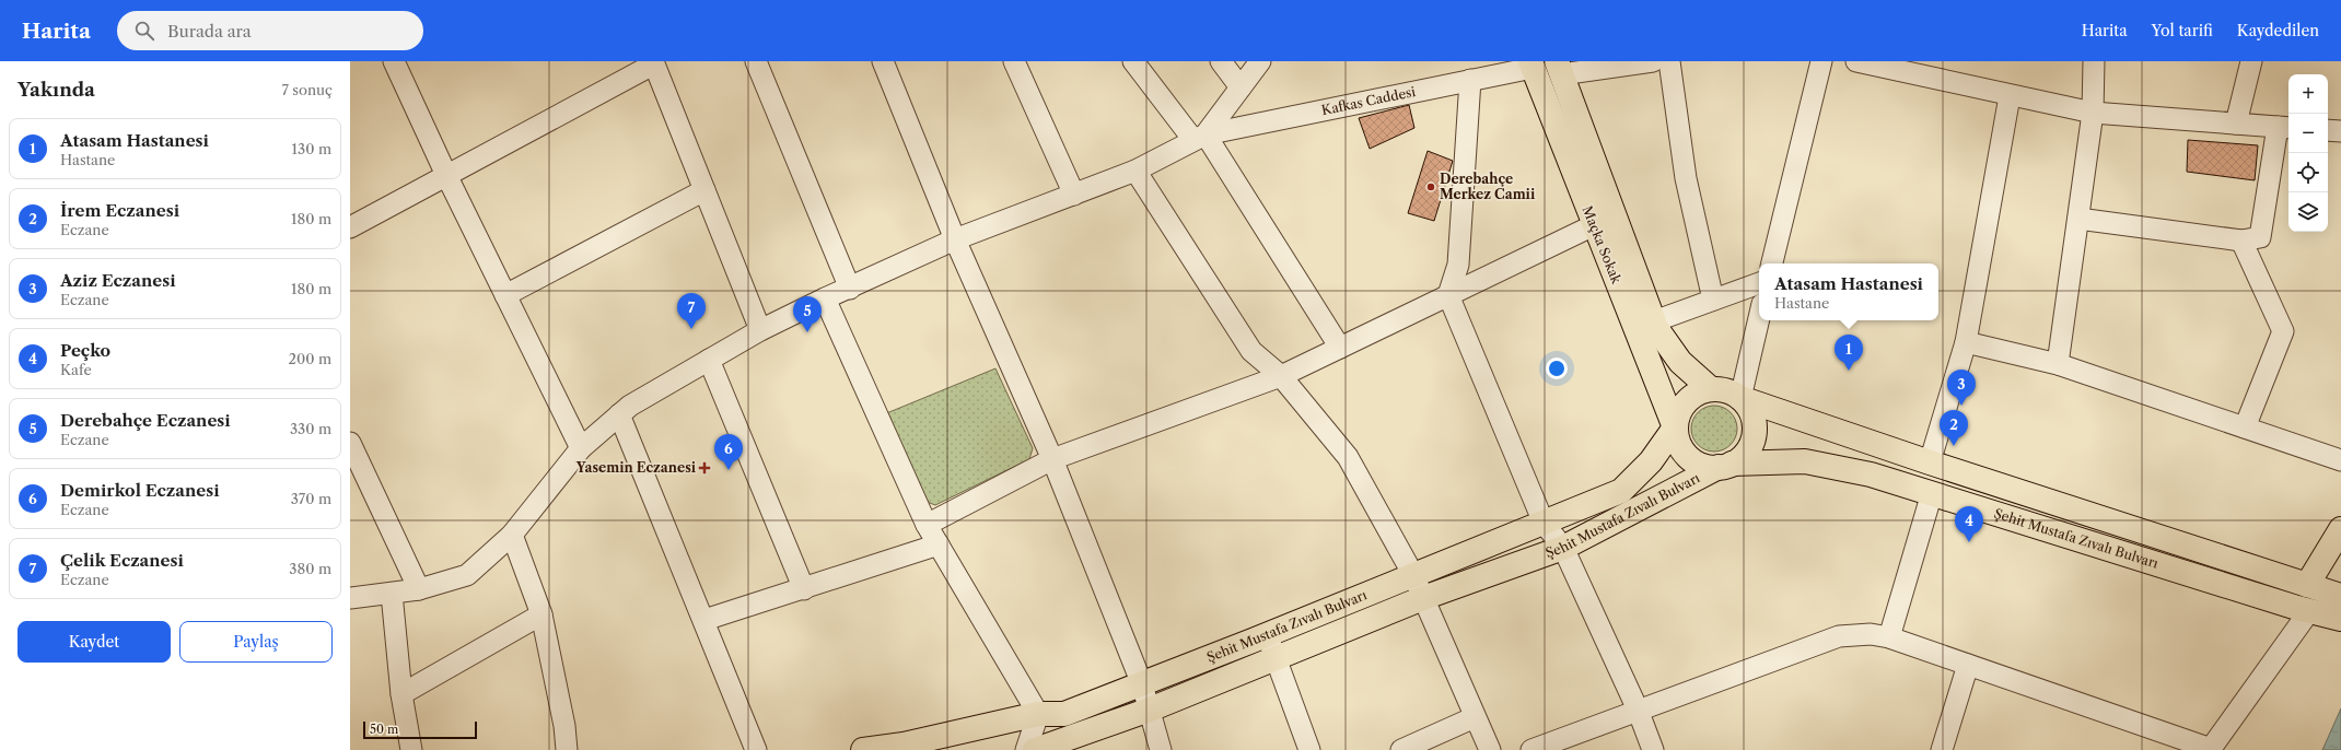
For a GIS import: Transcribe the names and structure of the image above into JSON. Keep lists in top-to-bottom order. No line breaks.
{"streets":{"main road":["Maçka Sokak","Şehit Mustafa Zıvalı Bulvarı"],"street":["Kafkas Caddesi"]},"crossings":[["Kafkas Caddesi","Maçka Sokak"],["Maçka Sokak","Şehit Mustafa Zıvalı Bulvarı"]],"places":{"other":["Derebahçe Merkez Camii"],"health":["Yasemin Eczanesi"]},"scale_bar":"50 m","page":{"header":"Harita","search":"Burada ara","nav":["Harita","Yol tarifi","Kaydedilen"],"heading":["Yakında","7 sonuç"],"map_buttons":["+","−"],"list":[{"mark":"1","name":"Atasam Hastanesi","note":"Hastane","value":"130 m"},{"mark":"2","name":"İrem Eczanesi","note":"Eczane","value":"180 m"},{"mark":"3","name":"Aziz Eczanesi","note":"Eczane","value":"180 m"},{"mark":"4","name":"Peçko","note":"Kafe","value":"200 m"},{"mark":"5","name":"Derebahçe Eczanesi","note":"Eczane","value":"330 m"},{"mark":"6","name":"Demirkol Eczanesi","note":"Eczane","value":"370 m"},{"mark":"7","name":"Çelik Eczanesi","note":"Eczane","value":"380 m"}],"popup":["Atasam Hastanesi","Hastane"],"pins":["7","5","1","3","2","6","4"],"buttons":["Kaydet","Paylaş"],"scale":"50 m"}}
